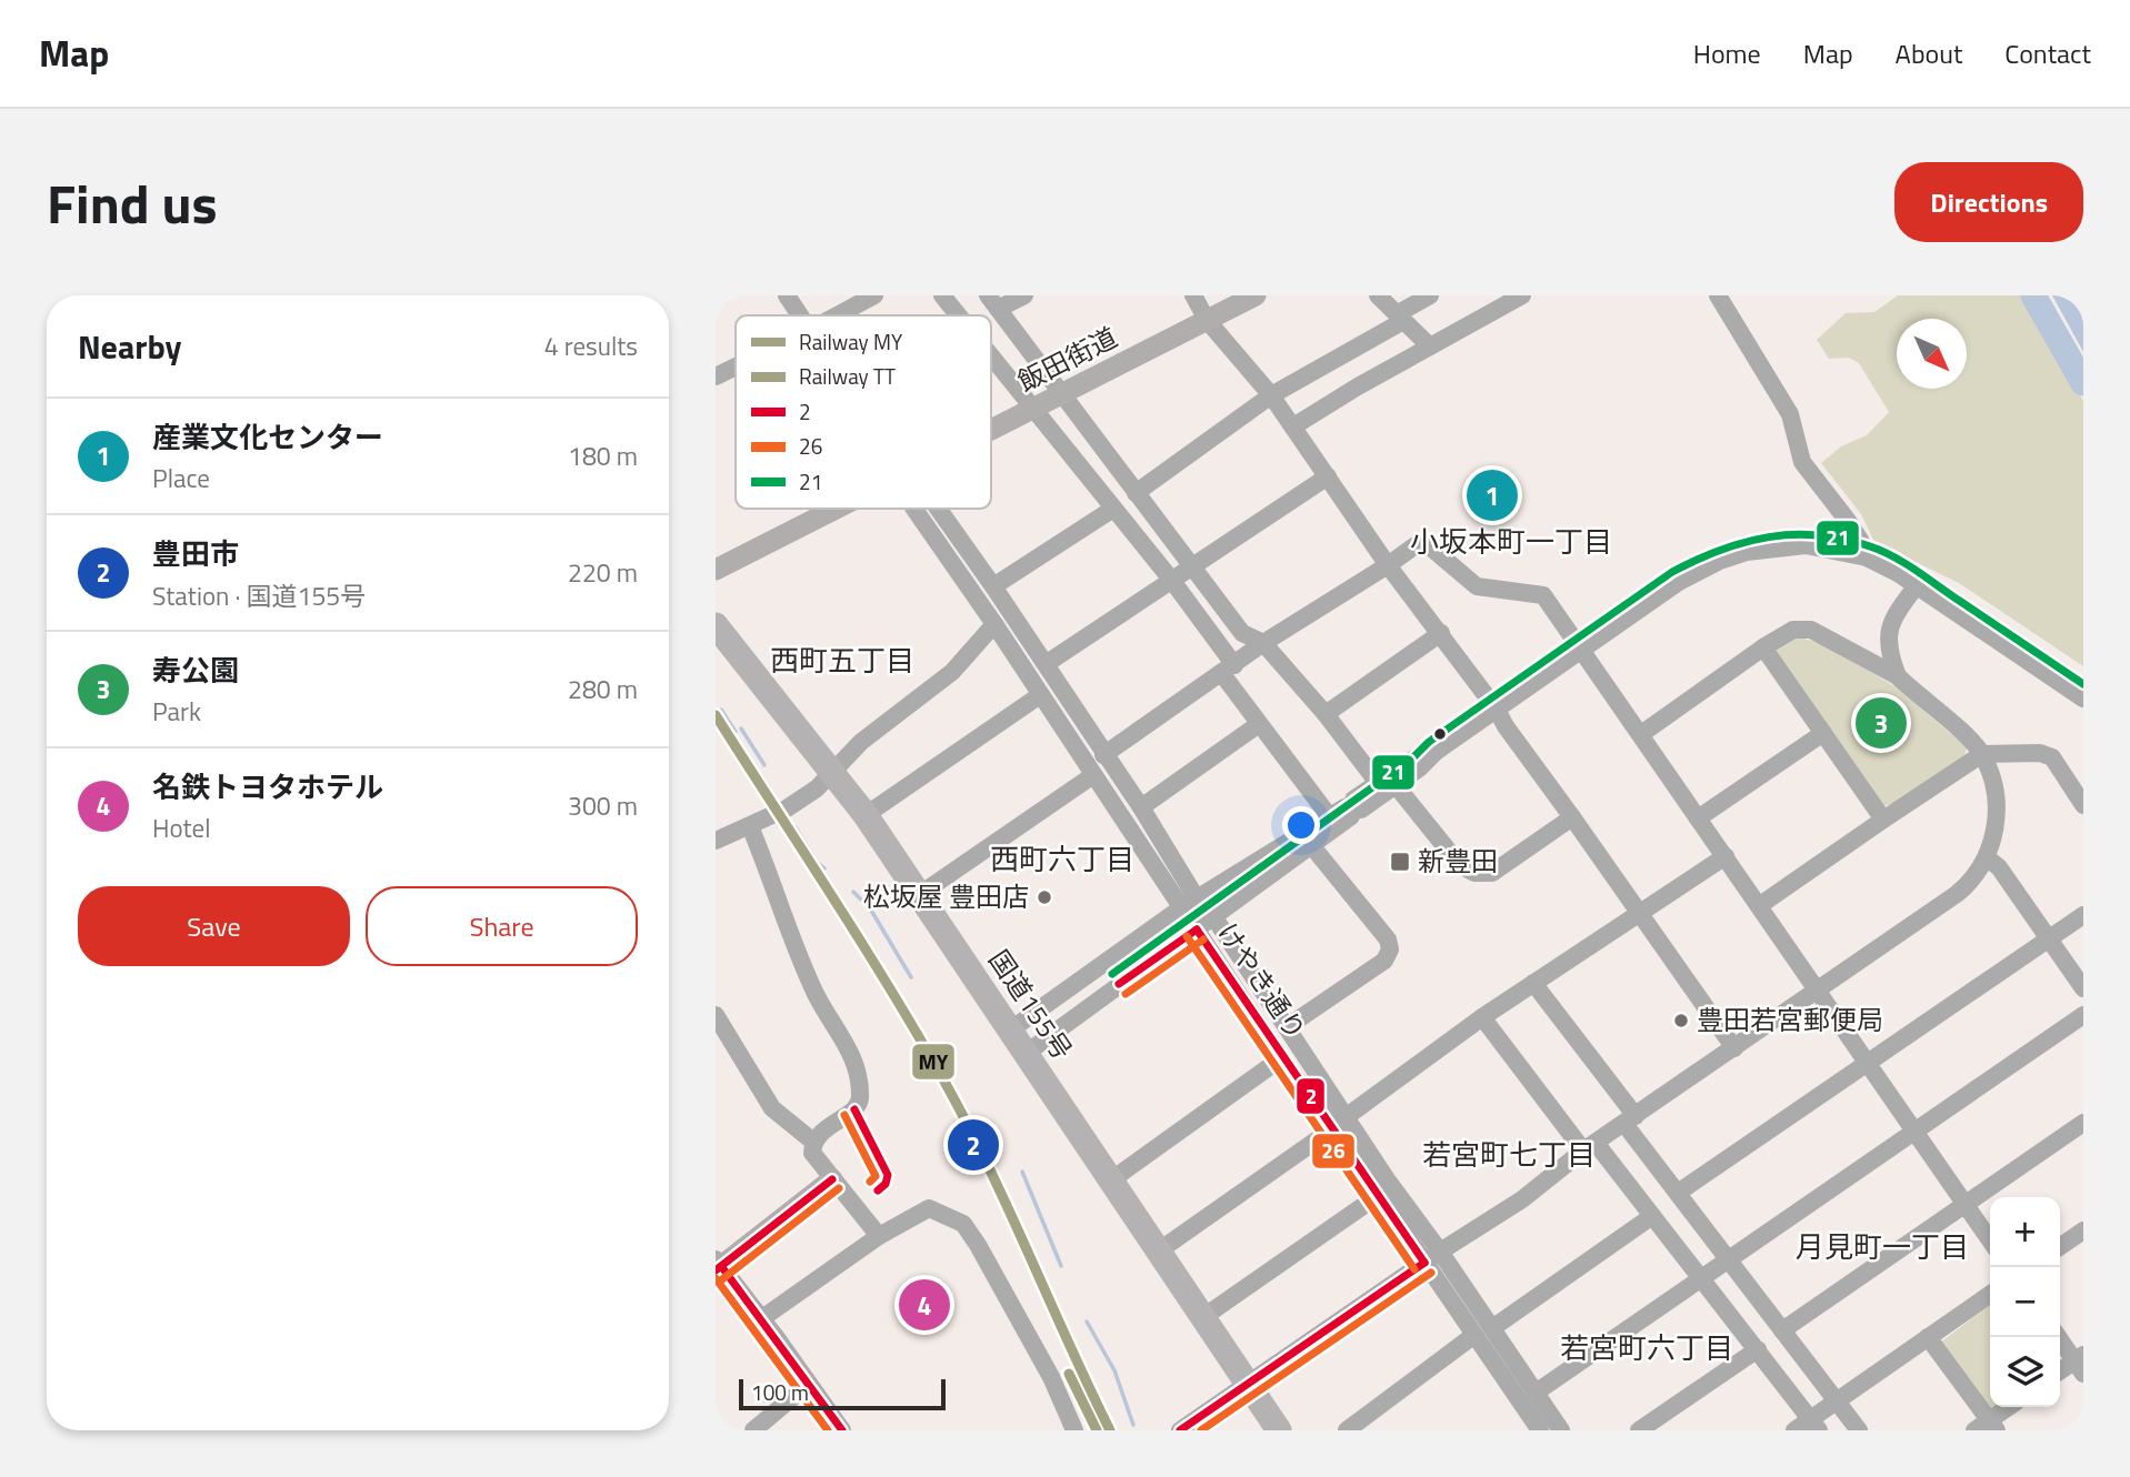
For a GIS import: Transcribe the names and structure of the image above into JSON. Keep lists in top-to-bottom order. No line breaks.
{"streets":{"highway":["国道155号"],"main road":["飯田街道"],"street":["けやき通り"]},"districts":["小坂本町一丁目","西町五丁目","西町六丁目","若宮町七丁目","月見町一丁目","若宮町六丁目"],"places":{"transit":["新豊田"],"other":["松坂屋 豊田店","豊田若宮郵便局"]},"lines":["transit line 21","rail line MY","transit line 2","transit line 26","rail line TT"],"legend":["Railway MY","Railway TT","2","26","21"],"scale_bar":"100 m","north":"bottom right","page":{"header":"Map","nav":["Home","Map","About","Contact"],"title":"Find us","buttons":["Directions",["Save","Share"]],"heading":["Nearby","4 results"],"list":[{"mark":"1","name":"産業文化センター","note":"Place","value":"180 m"},{"mark":"2","name":"豊田市","note":"Station · 国道155号","value":"220 m"},{"mark":"3","name":"寿公園","note":"Park","value":"280 m"},{"mark":"4","name":"名鉄トヨタホテル","note":"Hotel","value":"300 m"}],"pins":["1","3","2","4"],"map_buttons":["+","−"],"scale":"100 m"}}
